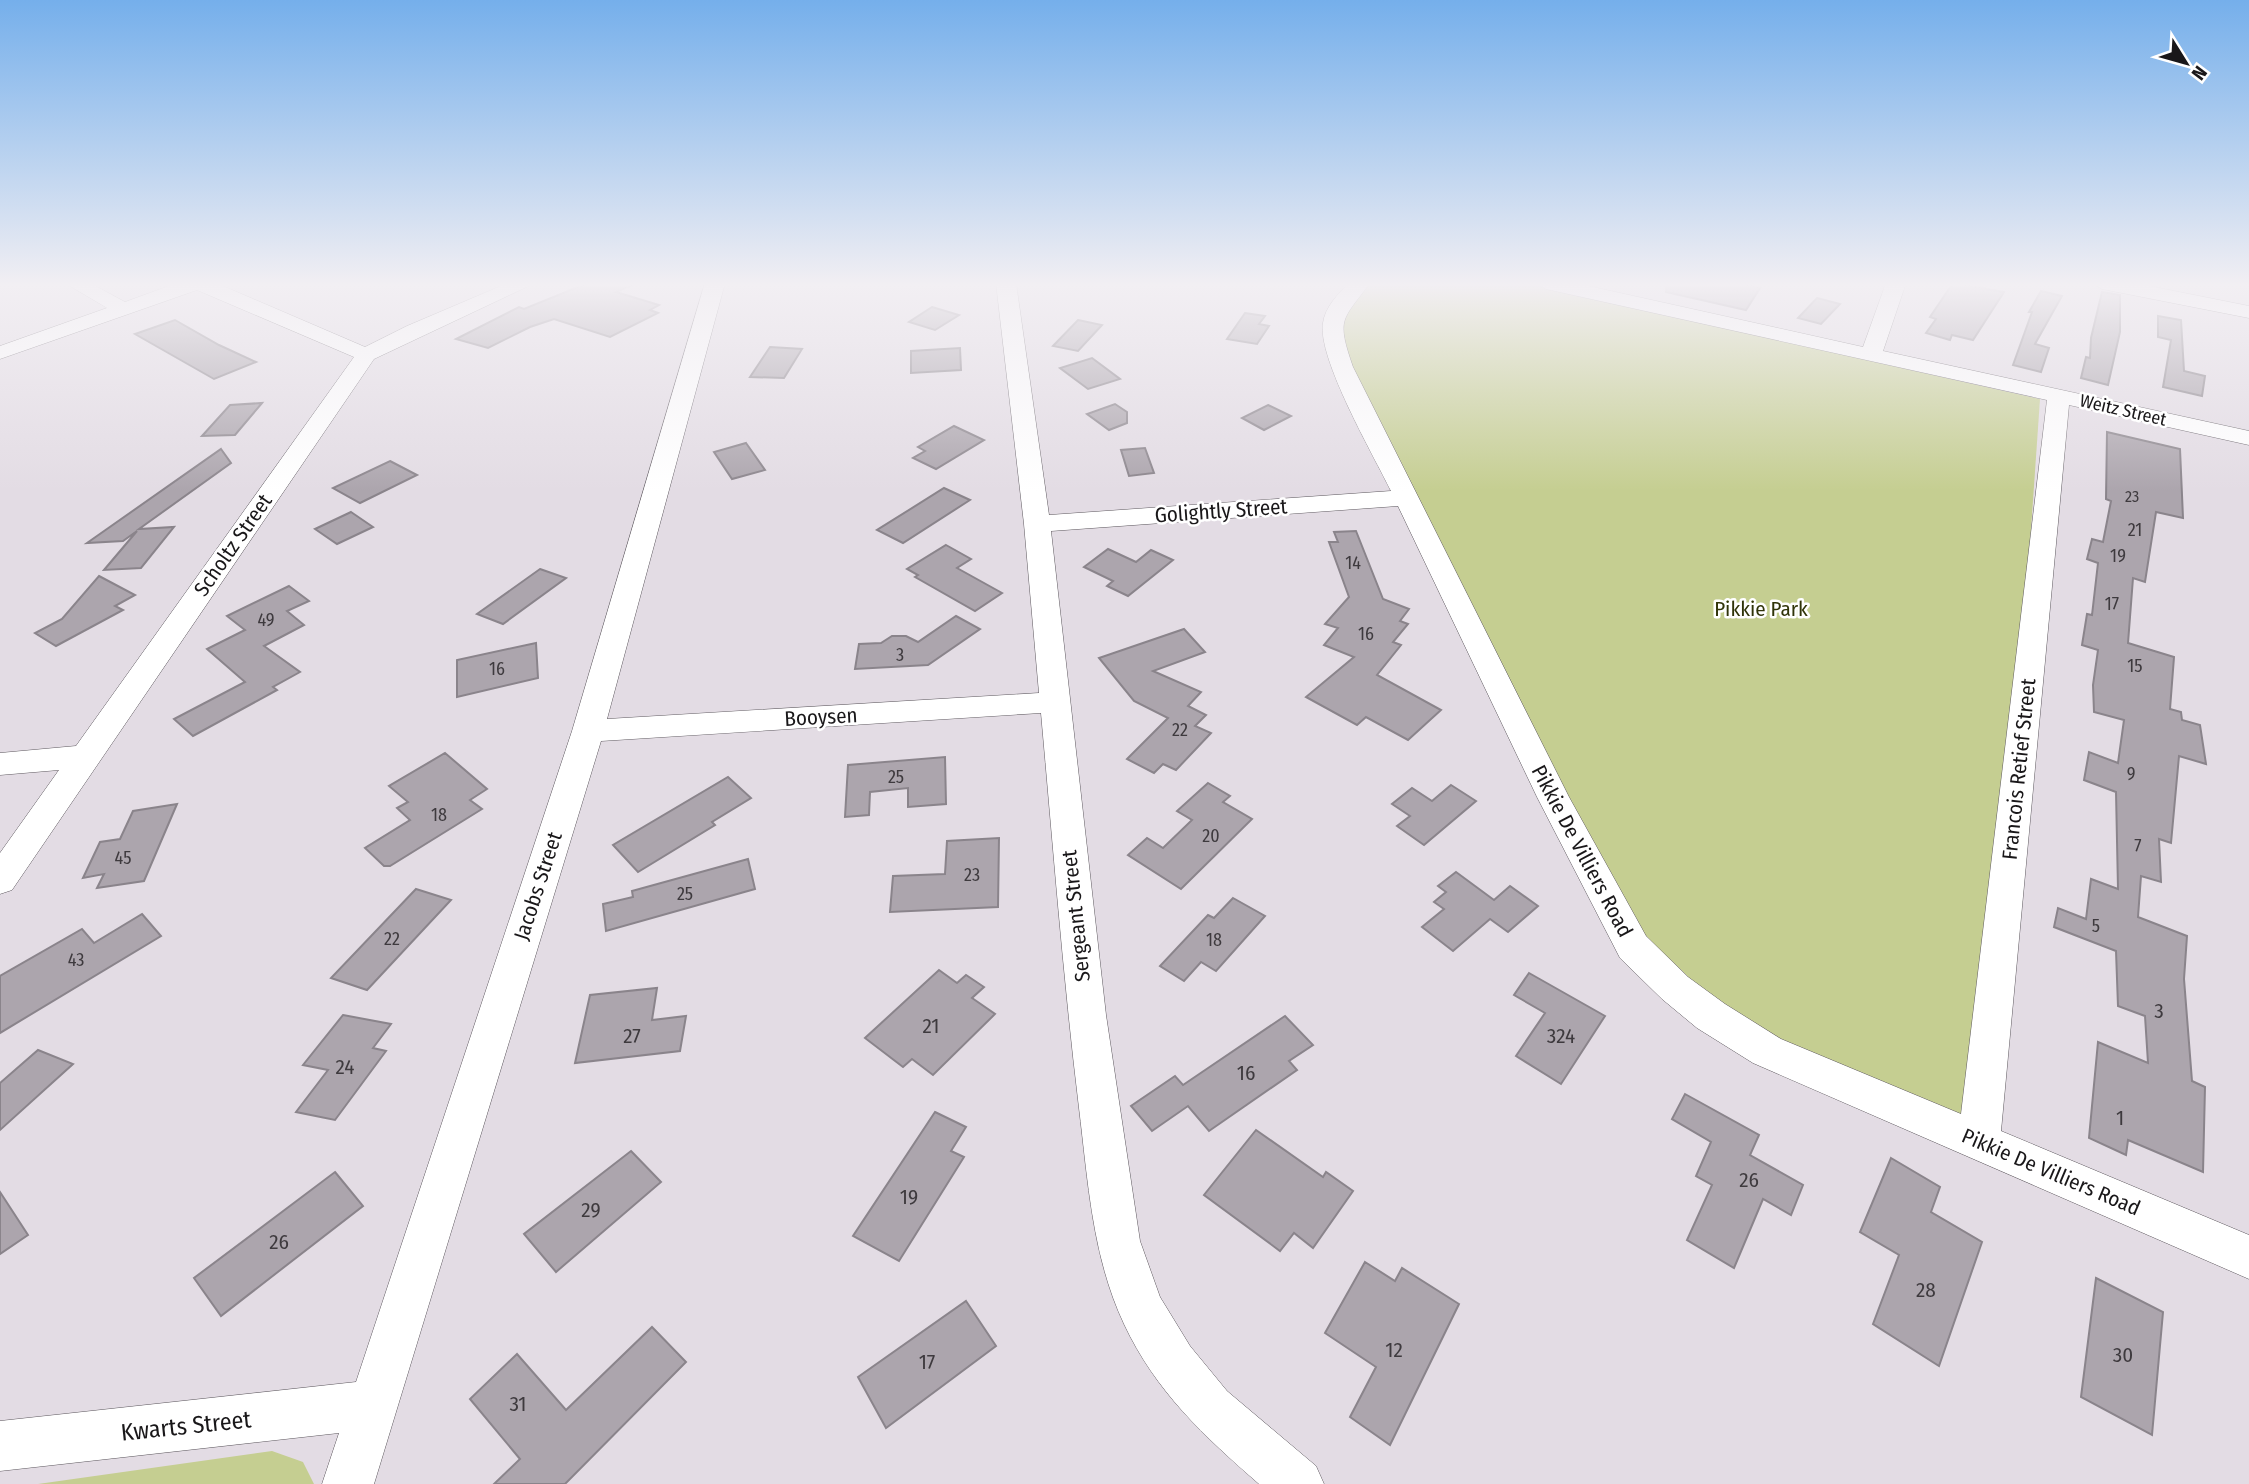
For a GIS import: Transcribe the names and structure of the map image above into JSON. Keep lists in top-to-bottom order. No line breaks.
{"streets":{"street":["Weitz Street","Golightly Street","Scholtz Street","Booysen","Francois Retief Street","Pikkie De Villiers Road","Jacobs Street","Sergeant Street","Kwarts Street"]},"crossings":[["Weitz Street","Francois Retief Street"],["Golightly Street","Pikkie De Villiers Road"],["Golightly Street","Sergeant Street"],["Booysen","Jacobs Street"],["Booysen","Sergeant Street"],["Francois Retief Street","Pikkie De Villiers Road"],["Jacobs Street","Kwarts Street"]],"parks":["Pikkie Park"],"house_numbers":["23","21","19","14","17","49","16","3","15","16","22","9","25","18","20","7","45","23","25","5","22","18","43","3","21","27","324","24","16","1","26","19","29","26","28","12","30","17","31"],"north":"bottom right"}
